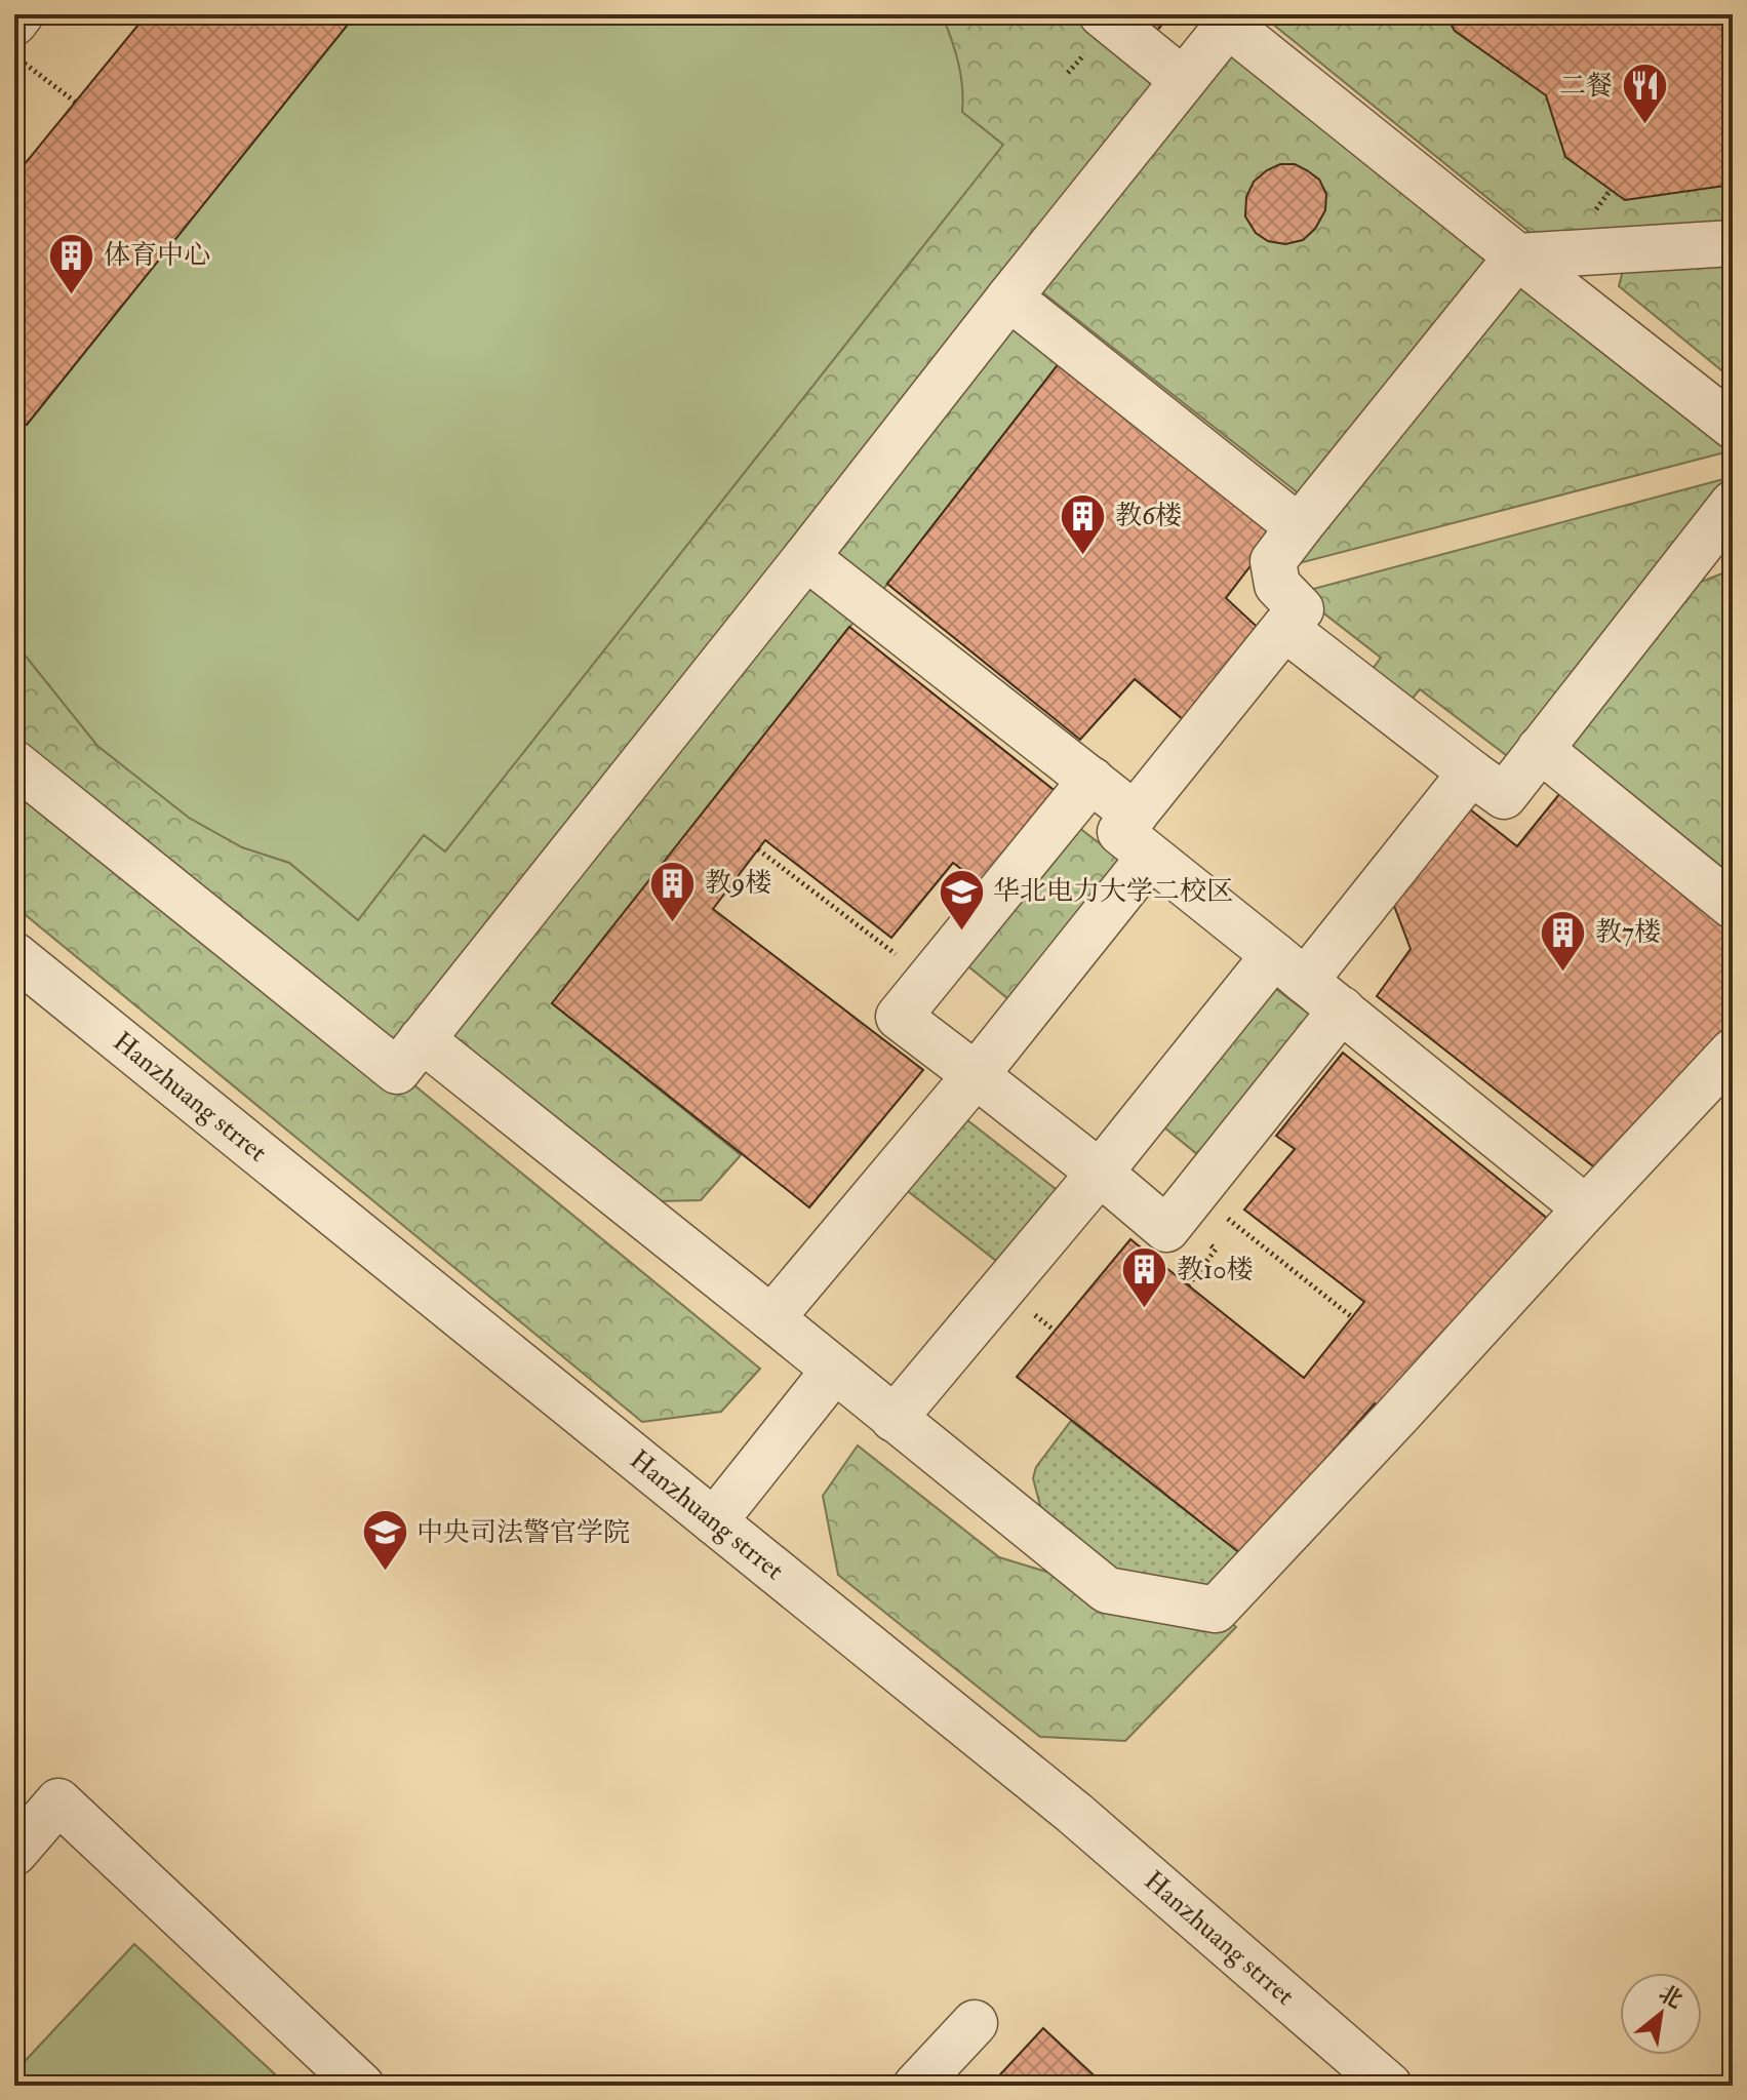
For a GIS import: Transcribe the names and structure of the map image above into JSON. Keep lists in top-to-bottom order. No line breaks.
{"streets":{"street":["Hanzhuang strret"]},"places":{"restaurant":["二餐"],"building":["体育中心","教6楼","教9楼","教7楼","教10楼"],"school or university":["华北电力大学二校区","中央司法警官学院"]},"north":"top right"}
